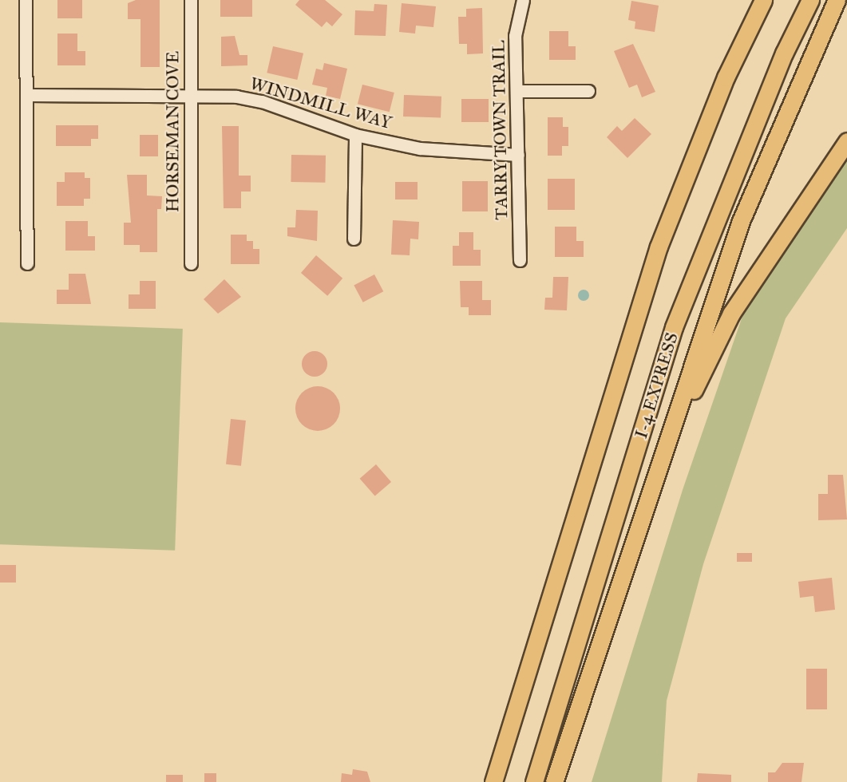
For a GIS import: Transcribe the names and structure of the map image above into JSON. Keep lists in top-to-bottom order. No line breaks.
{"streets":{"highway":["I-4 EXPRESS"],"street":["WINDMILL WAY","TARRY TOWN TRAIL","HORSEMAN COVE"]},"crossings":[["WINDMILL WAY","TARRY TOWN TRAIL"],["WINDMILL WAY","HORSEMAN COVE"]]}
